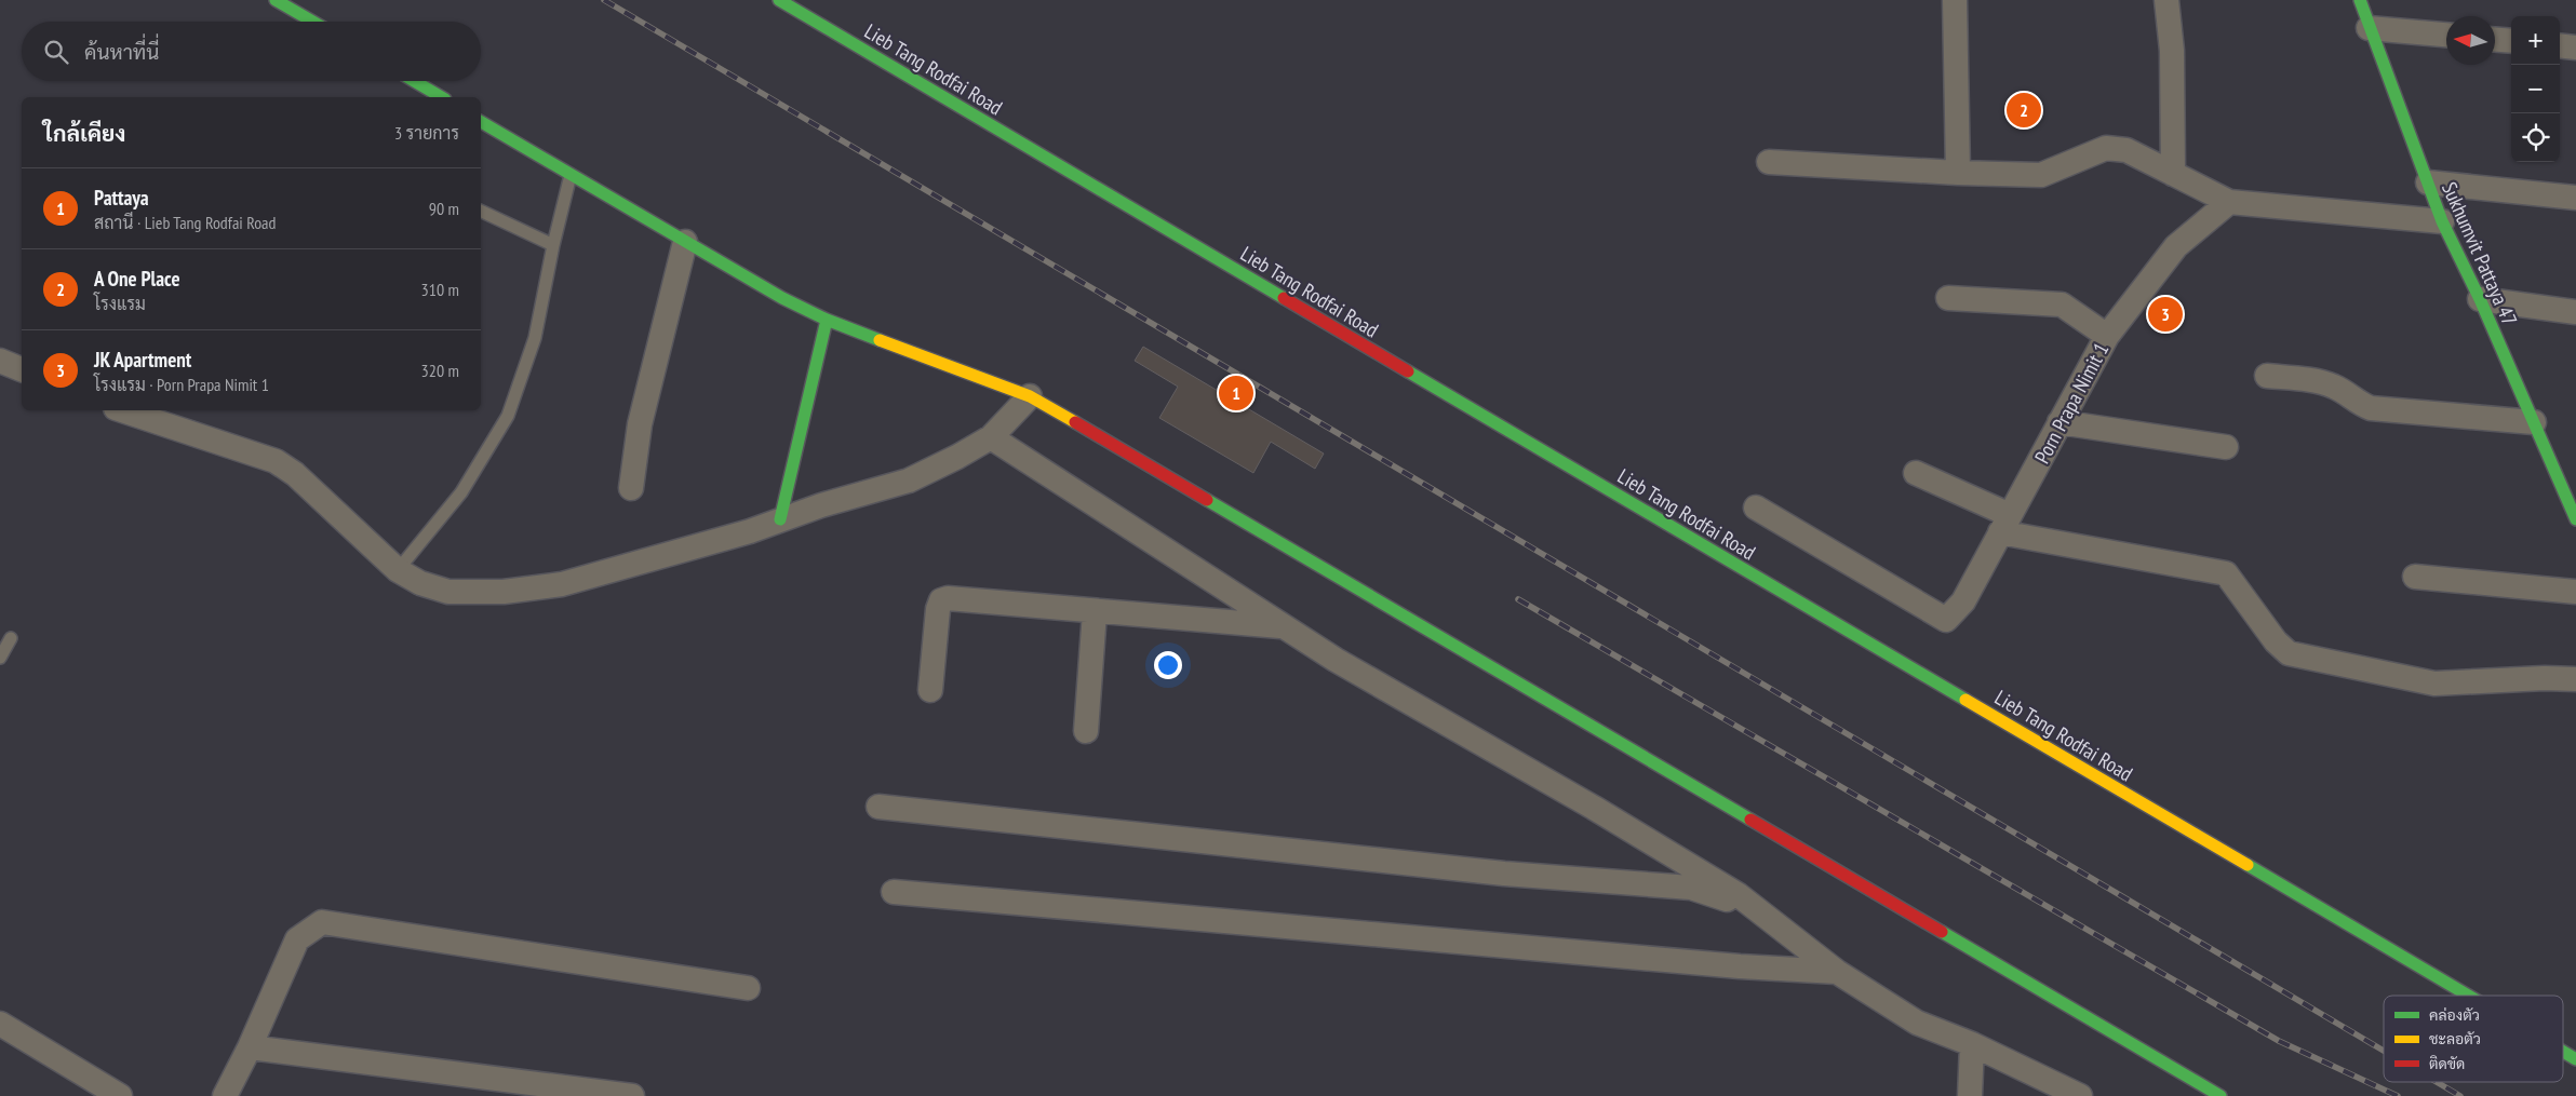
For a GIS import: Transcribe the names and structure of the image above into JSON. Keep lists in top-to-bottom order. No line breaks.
{"streets":{"street":["Lieb Tang Rodfai Road","Sukhumvit Pattaya 47","Porn Prapa Nimit 1"]},"legend":["คล่องตัว","ชะลอตัว","ติดขัด"],"north":"left","page":{"map_buttons":["+","−"],"search":"ค้นหาที่นี่","pins":["2","3","1"],"heading":["ใกล้เคียง","3 รายการ"],"list":[{"mark":"1","name":"Pattaya","note":"สถานี · Lieb Tang Rodfai Road","value":"90 m"},{"mark":"2","name":"A One Place","note":"โรงแรม","value":"310 m"},{"mark":"3","name":"JK Apartment","note":"โรงแรม · Porn Prapa Nimit 1","value":"320 m"}]}}
